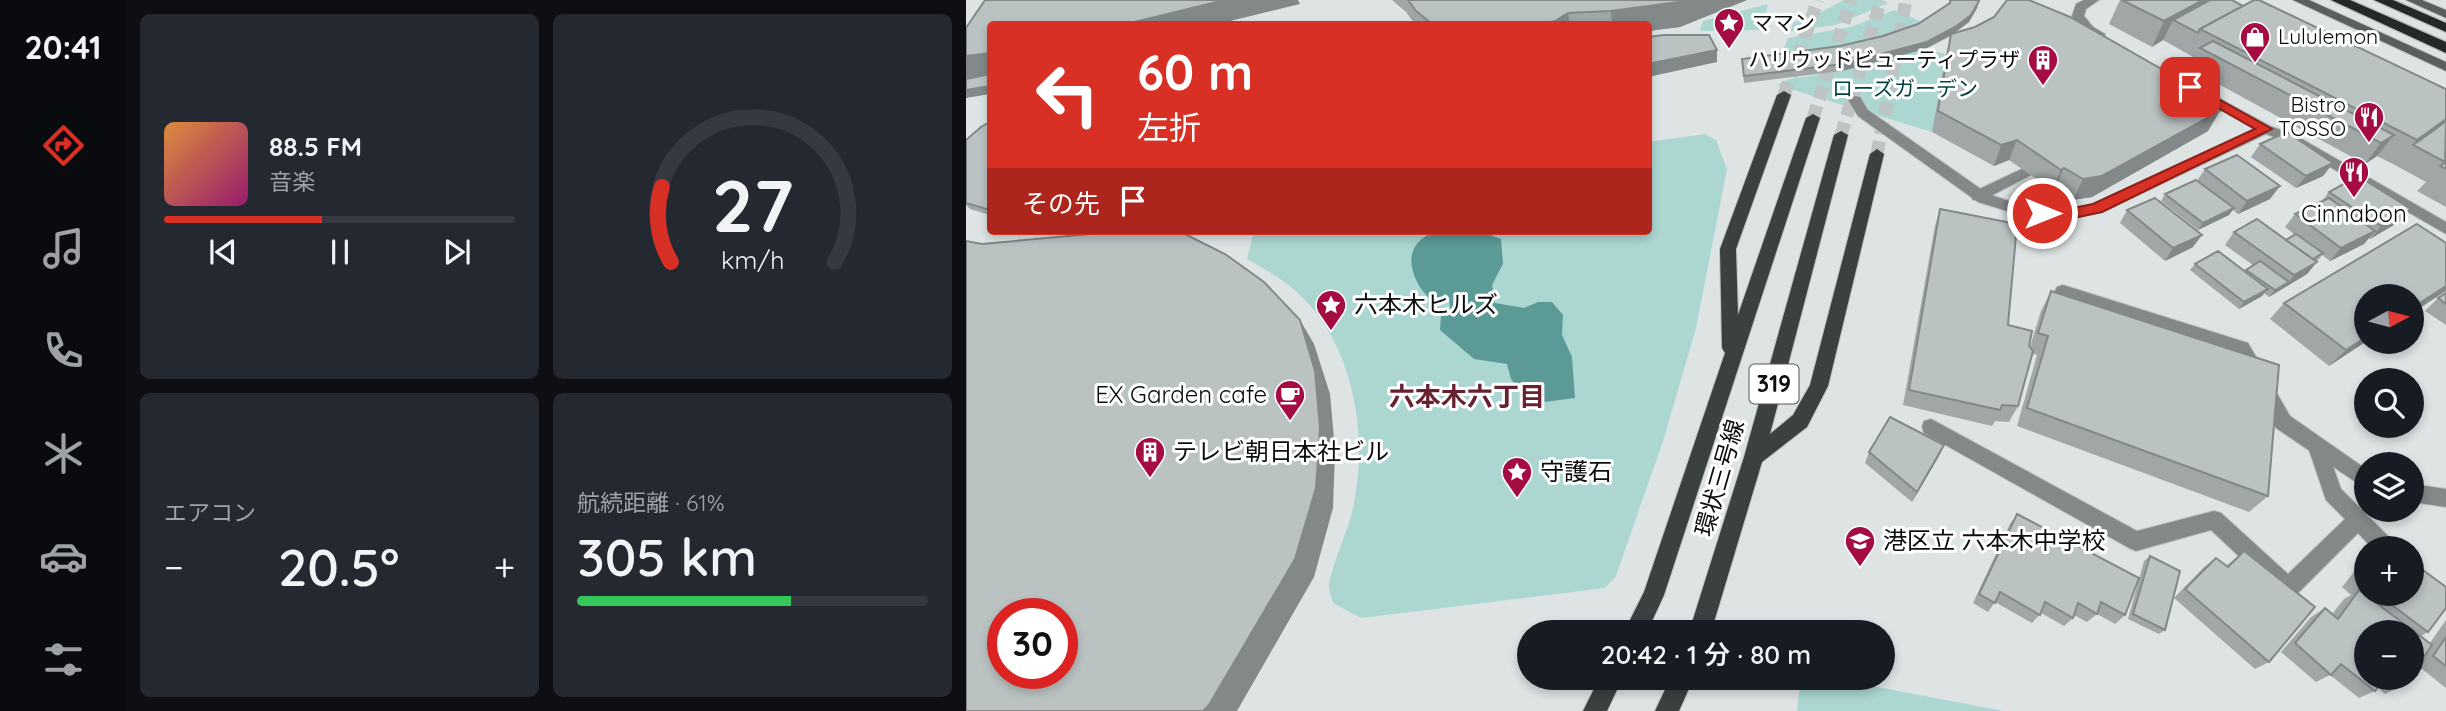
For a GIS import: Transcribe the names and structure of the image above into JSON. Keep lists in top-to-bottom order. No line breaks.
{"streets":{"main road":["319","環状三号線"]},"crossings":[["319","環状三号線"]],"districts":["六本木六丁目"],"parks":["ローズガーデン"],"places":{"place":["ママン","六本木ヒルズ","守護石"],"shop":["Lululemon"],"building":["ハリウッドビューティプラザ","テレビ朝日本社ビル"],"restaurant":["Bistro TOSSO","Cinnabon"],"cafe":["EX Garden cafe"],"school or university":["港区立 六本木中学校"]},"north":"right","page":{"tabs":"20:41","turn":["60 m","左折"],"song":["88.5 FM","音楽"],"then":"その先","map_buttons":["+","−"],"tile":["エアコン",["航続距離 · 61%","305 km"]],"heat":["−","20.5°","+"],"limit":"30","trip":"20:42 · 1 分 · 80 m","gauge":["27","km/h"]}}
